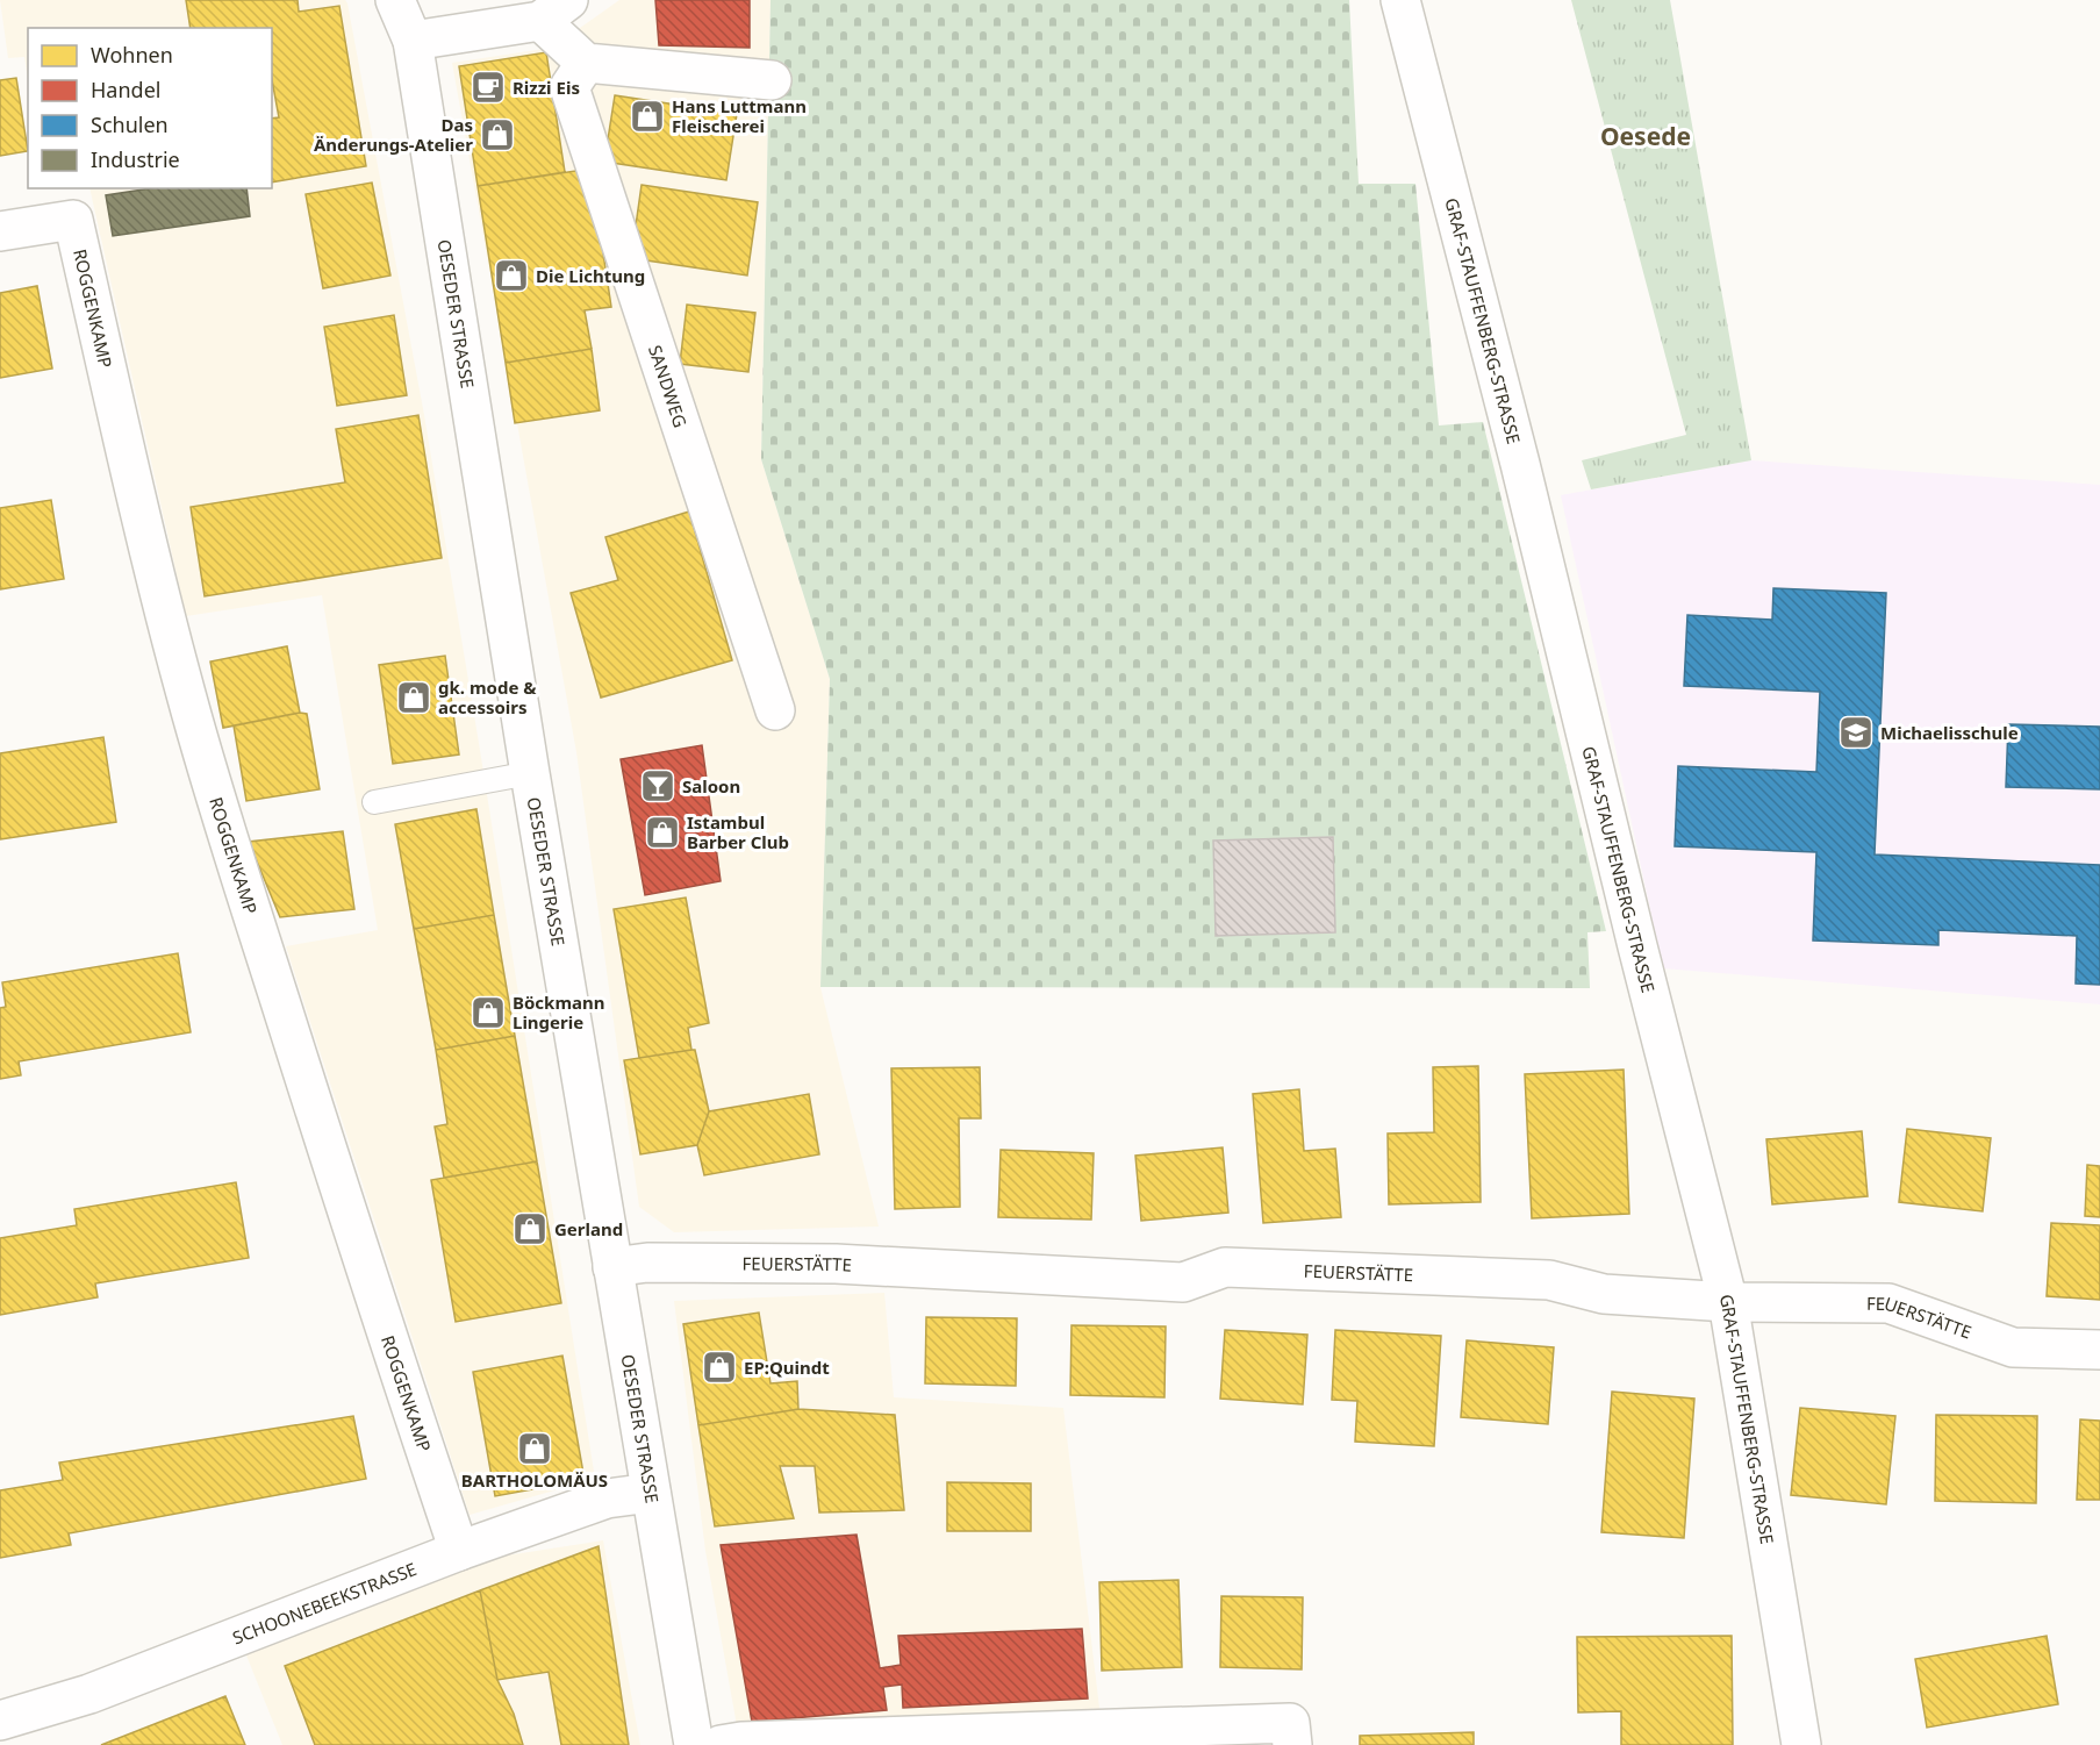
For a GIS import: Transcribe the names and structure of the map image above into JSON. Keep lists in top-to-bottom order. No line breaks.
{"streets":{"street":["ROGGENKAMP","OESEDER STRASSE","GRAF-STAUFFENBERG-STRASSE","SANDWEG","FEUERSTÄTTE","SCHOONEBEEKSTRASSE"]},"crossings":[["ROGGENKAMP","SCHOONEBEEKSTRASSE"],["OESEDER STRASSE","FEUERSTÄTTE"],["OESEDER STRASSE","SCHOONEBEEKSTRASSE"],["GRAF-STAUFFENBERG-STRASSE","FEUERSTÄTTE"]],"districts":["Oesede"],"places":{"cafe":["Rizzi Eis"],"shop":["Hans Luttmann Fleischerei","Das Änderungs-Atelier","Die Lichtung","gk. mode & accessoirs","Istambul Barber Club","Böckmann Lingerie","Gerland","EP:Quindt","BARTHOLOMÄUS"],"school or university":["Michaelisschule"],"bar":["Saloon"]},"legend":["Wohnen","Handel","Schulen","Industrie"]}
